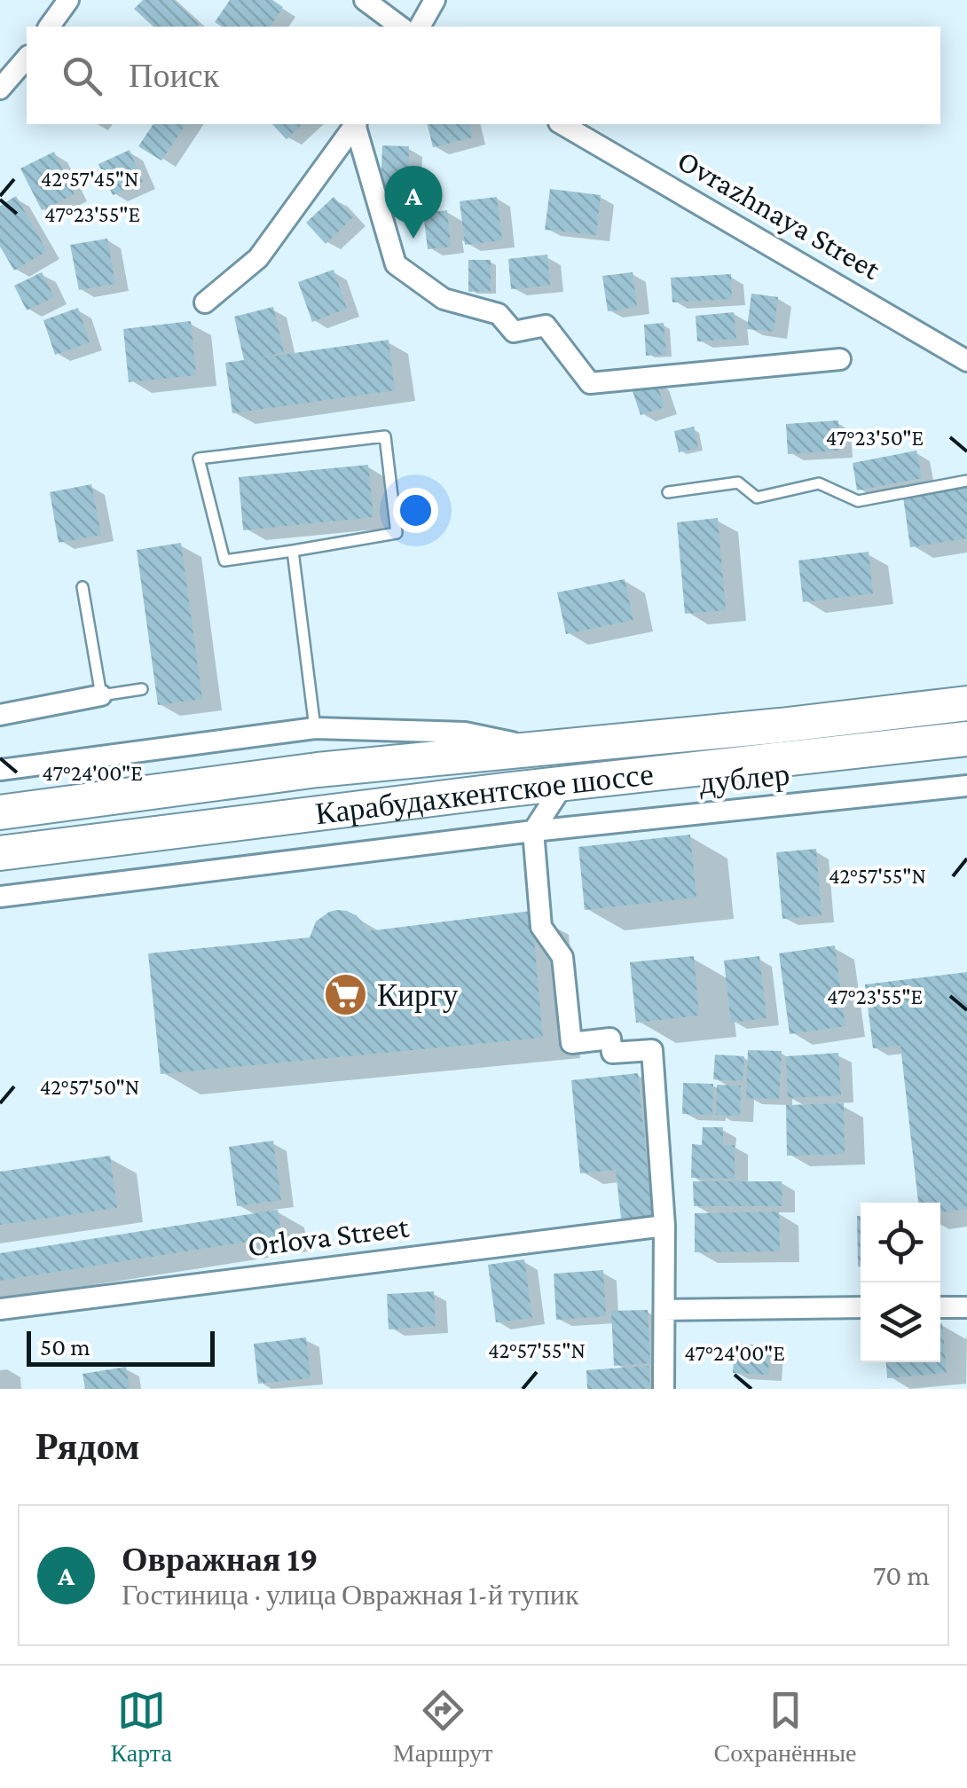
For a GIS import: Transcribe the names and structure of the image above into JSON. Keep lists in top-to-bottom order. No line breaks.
{"streets":{"highway":["Карабудахкентское шоссе"],"street":["Ovrazhnaya Street","дублер","Orlova Street"]},"places":{"supermarket":["Киргу"]},"scale_bar":"50 m","page":{"search":"Поиск","pins":"A","scale":"50 m","heading":"Рядом","list":[{"mark":"A","name":"Овражная 19","note":"Гостиница · улица Овражная 1-й тупик","value":"70 m"}],"nav":["Карта","Маршрут","Сохранённые"]},"coordinates":["42°57'45\"N","47°23'55\"E","47°23'50\"E","47°24'00\"E","42°57'55\"N","42°57'50\"N"]}
